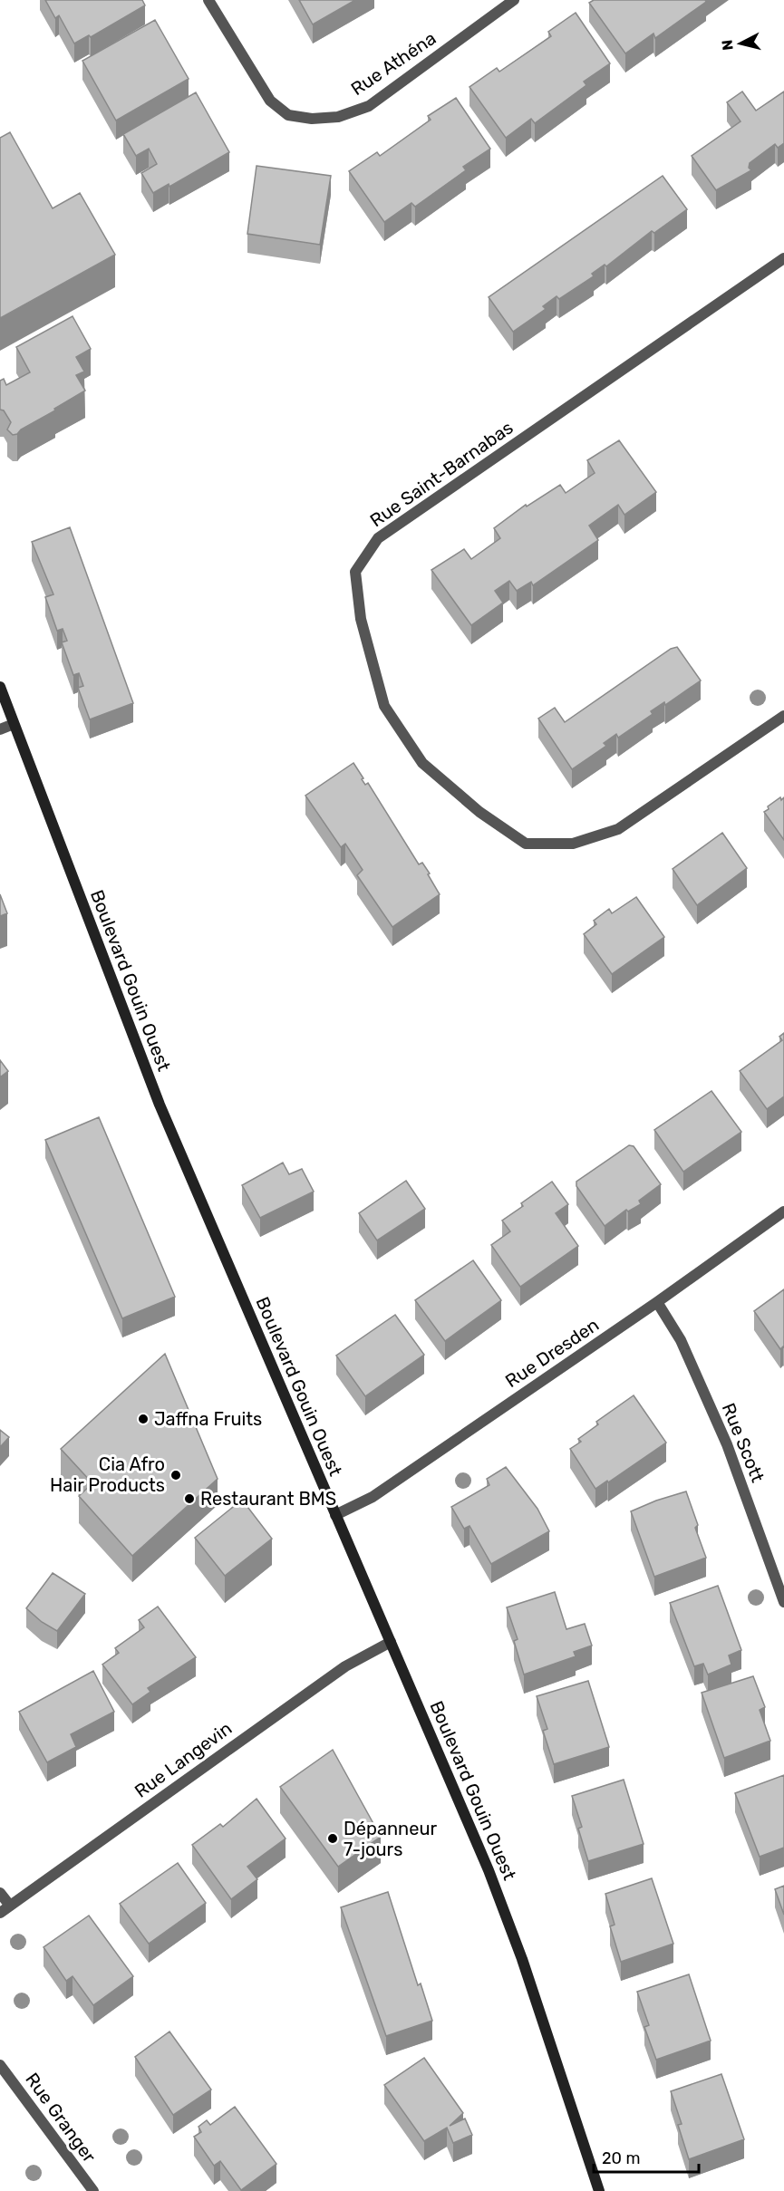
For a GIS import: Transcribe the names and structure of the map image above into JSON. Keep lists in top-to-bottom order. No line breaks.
{"streets":{"street":["Rue Athéna","Rue Saint-Barnabas","Boulevard Gouin Ouest","Rue Dresden","Rue Scott","Rue Langevin","Rue Granger"]},"crossings":[["Boulevard Gouin Ouest","Rue Dresden"],["Boulevard Gouin Ouest","Rue Langevin"],["Rue Dresden","Rue Scott"]],"places":["Jaffna Fruits","Cia Afro Hair Products","Restaurant BMS","Dépanneur 7-jours"],"scale_bar":"20 m","north":"left"}
